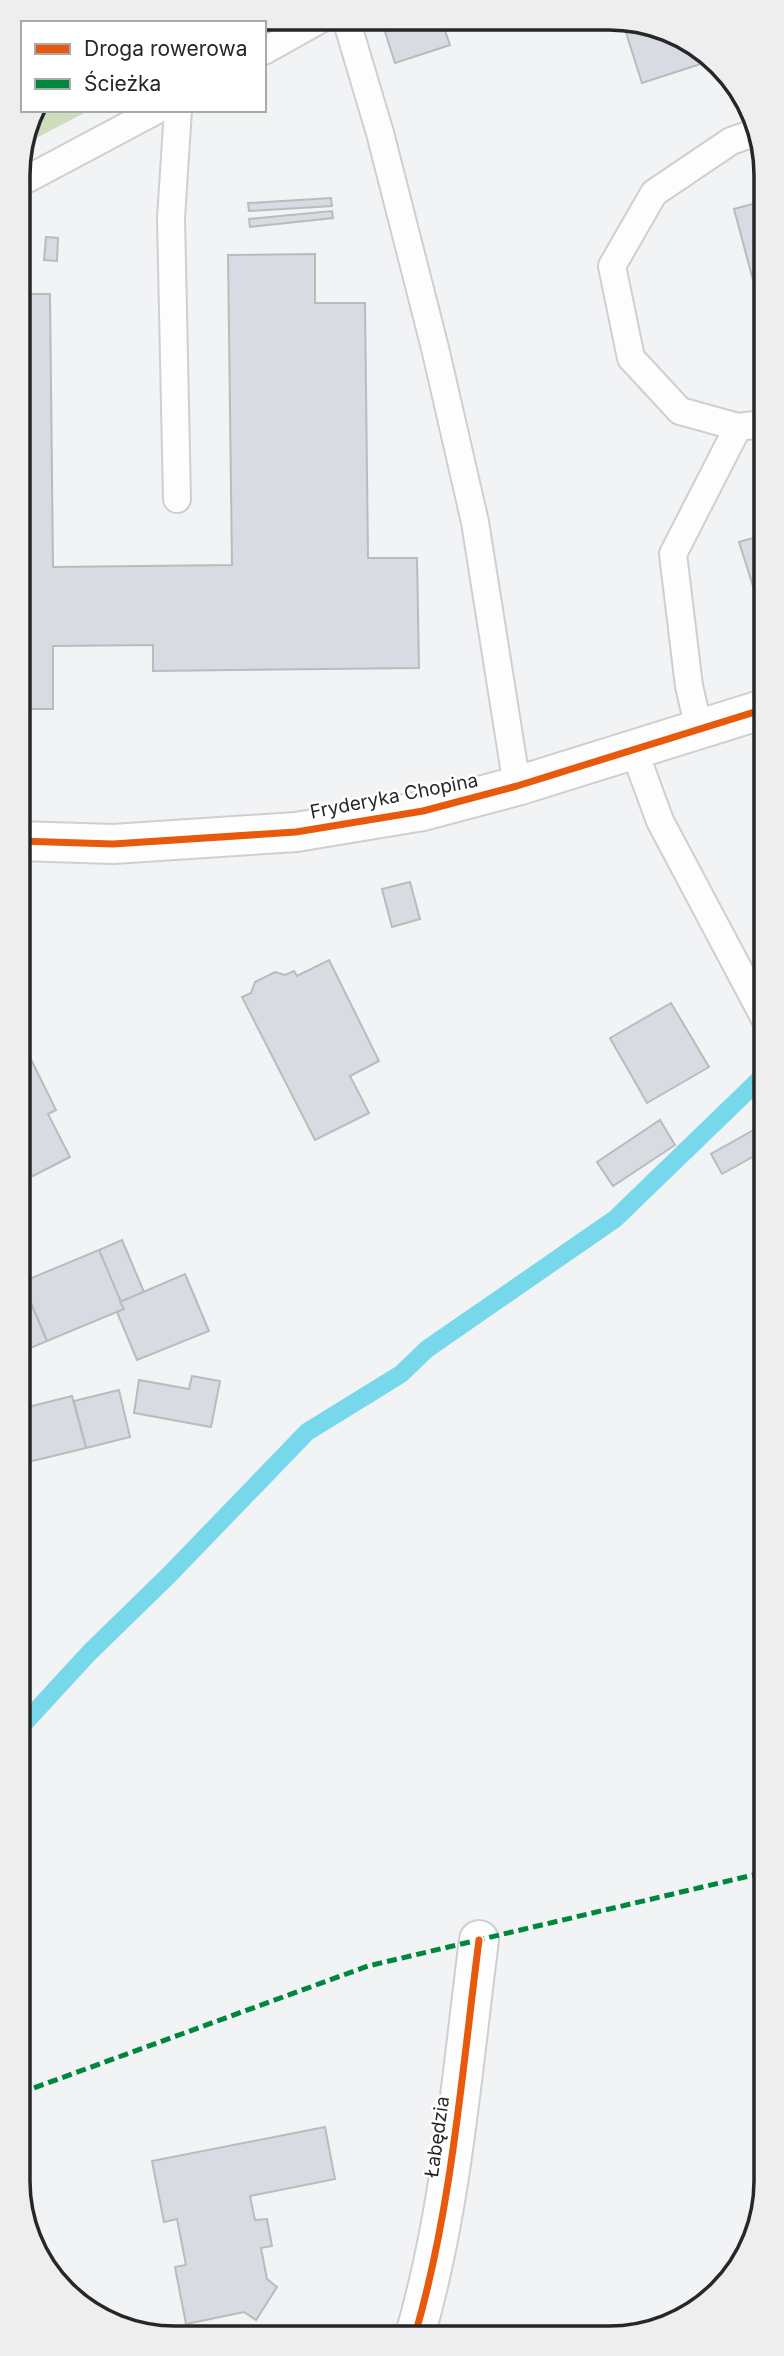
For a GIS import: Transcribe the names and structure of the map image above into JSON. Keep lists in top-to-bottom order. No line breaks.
{"streets":{"street":["Fryderyka Chopina","Łabędzia"]},"legend":["Droga rowerowa","Ścieżka"]}
